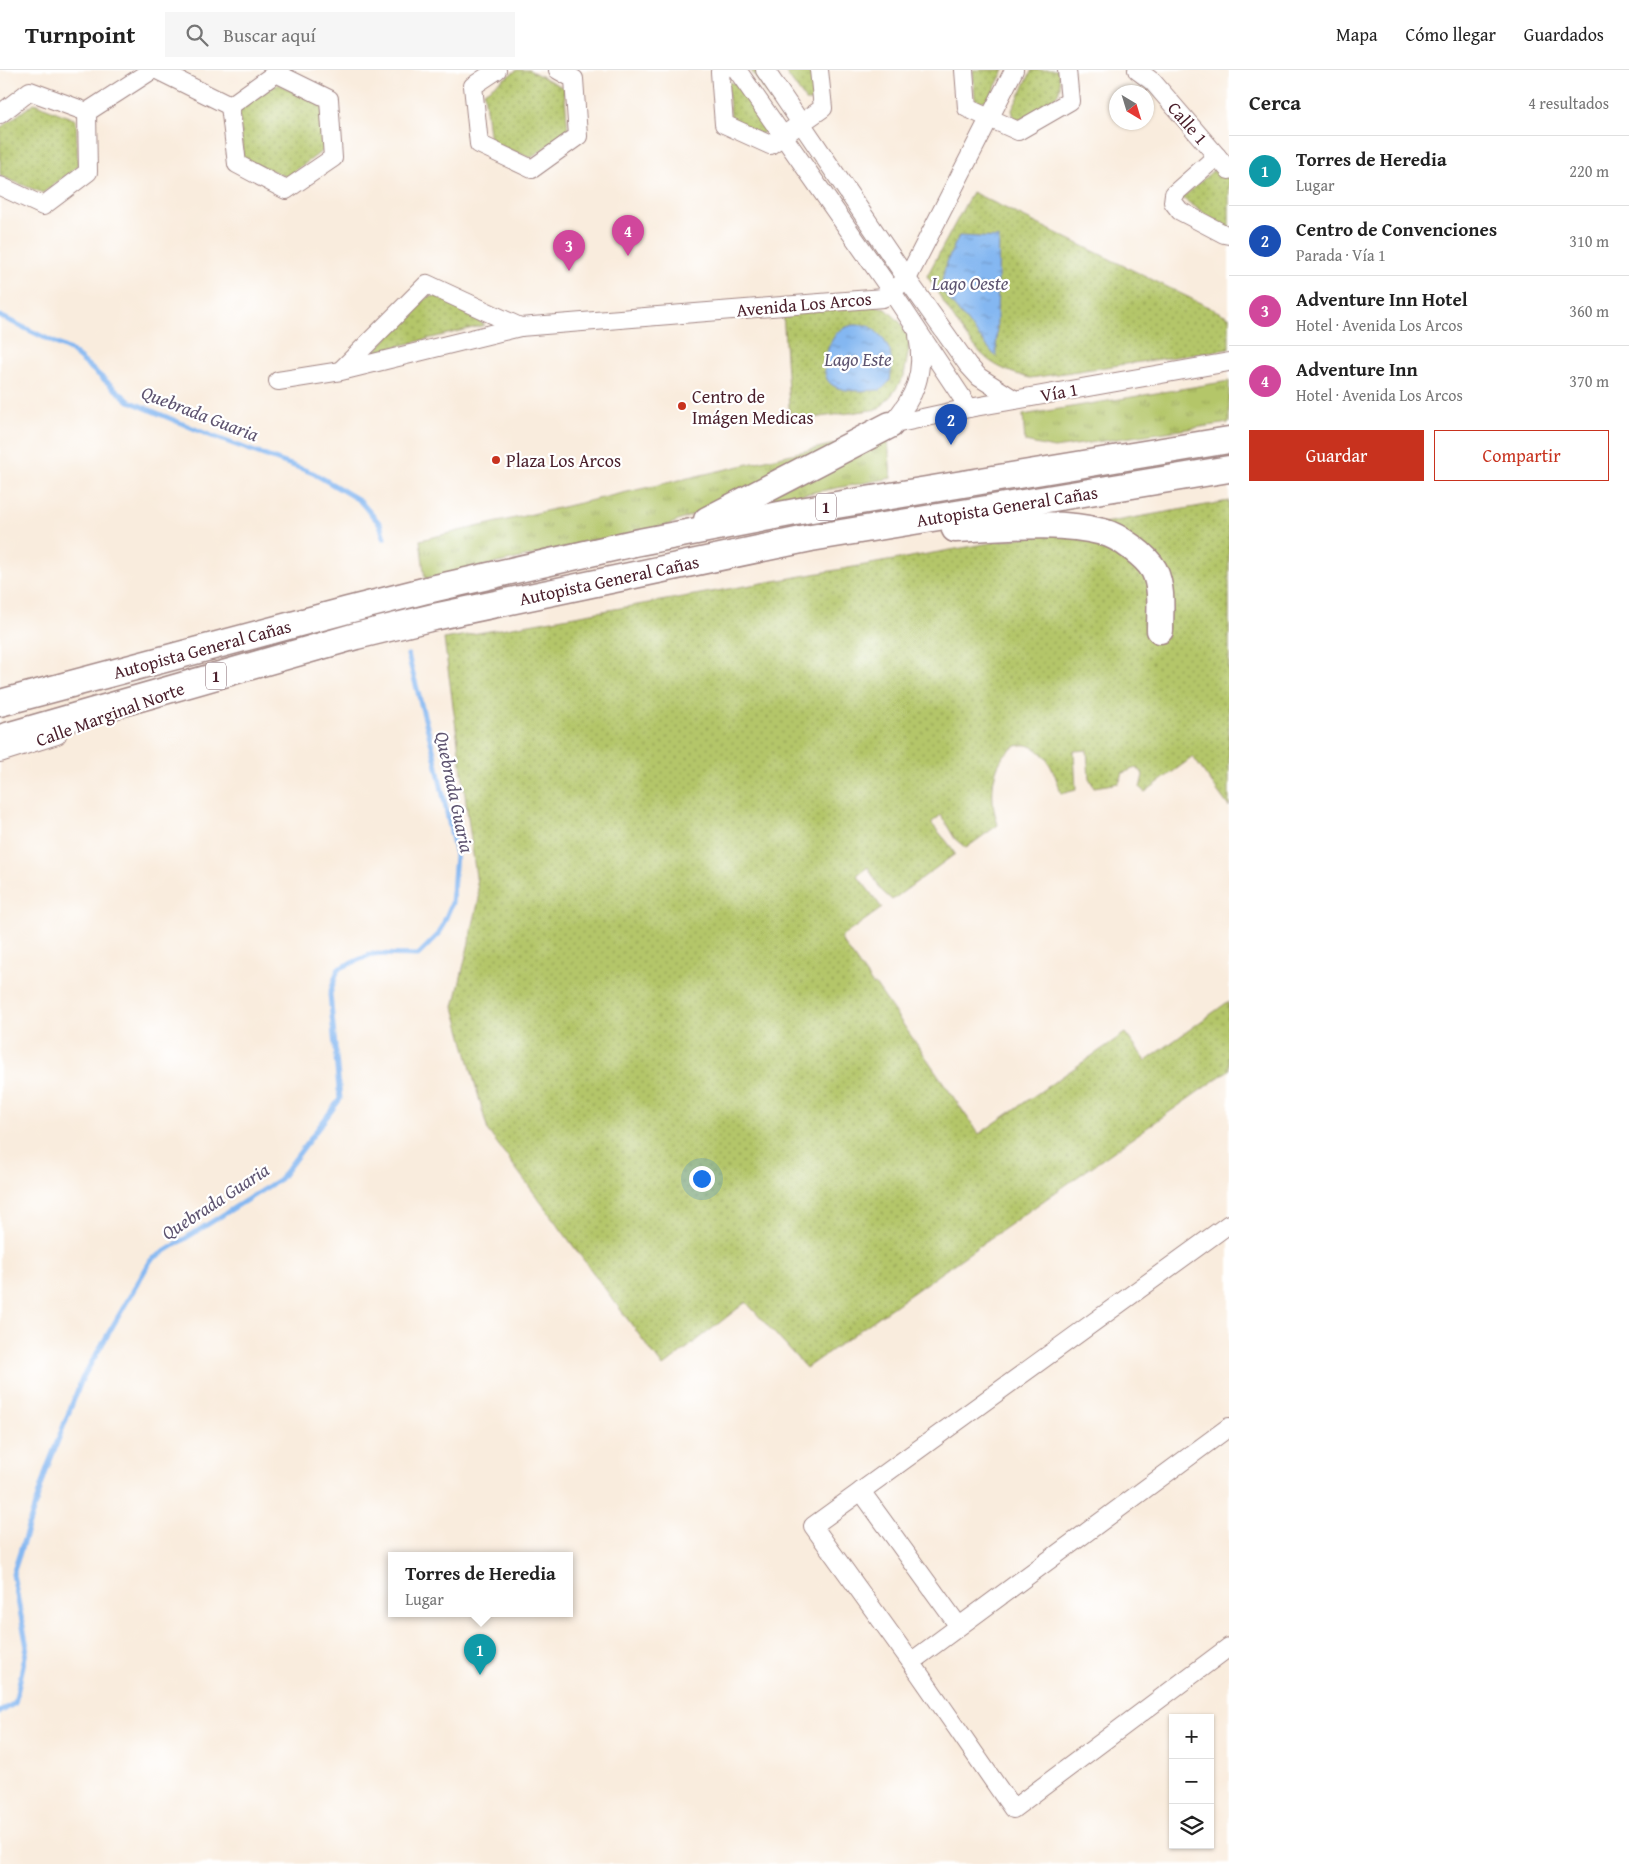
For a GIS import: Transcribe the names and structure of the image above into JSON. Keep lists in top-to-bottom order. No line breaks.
{"streets":{"highway":["Autopista General Cañas","1"],"street":["Calle 1","Avenida Los Arcos","Vía 1","Calle Marginal Norte"]},"crossings":[["Autopista General Cañas","Calle Marginal Norte"]],"water":["Lago Oeste","Lago Este","Quebrada Guaria"],"places":["Centro de Imágen Medicas","Plaza Los Arcos"],"north":"bottom right","page":{"header":"Turnpoint","search":"Buscar aquí","nav":["Mapa","Cómo llegar","Guardados"],"heading":["Cerca","4 resultados"],"list":[{"mark":"1","name":"Torres de Heredia","note":"Lugar","value":"220 m"},{"mark":"2","name":"Centro de Convenciones","note":"Parada · Vía 1","value":"310 m"},{"mark":"3","name":"Adventure Inn Hotel","note":"Hotel · Avenida Los Arcos","value":"360 m"},{"mark":"4","name":"Adventure Inn","note":"Hotel · Avenida Los Arcos","value":"370 m"}],"pins":["4","3","2","1"],"buttons":["Guardar","Compartir"],"popup":["Torres de Heredia","Lugar"],"map_buttons":["+","−"]}}
